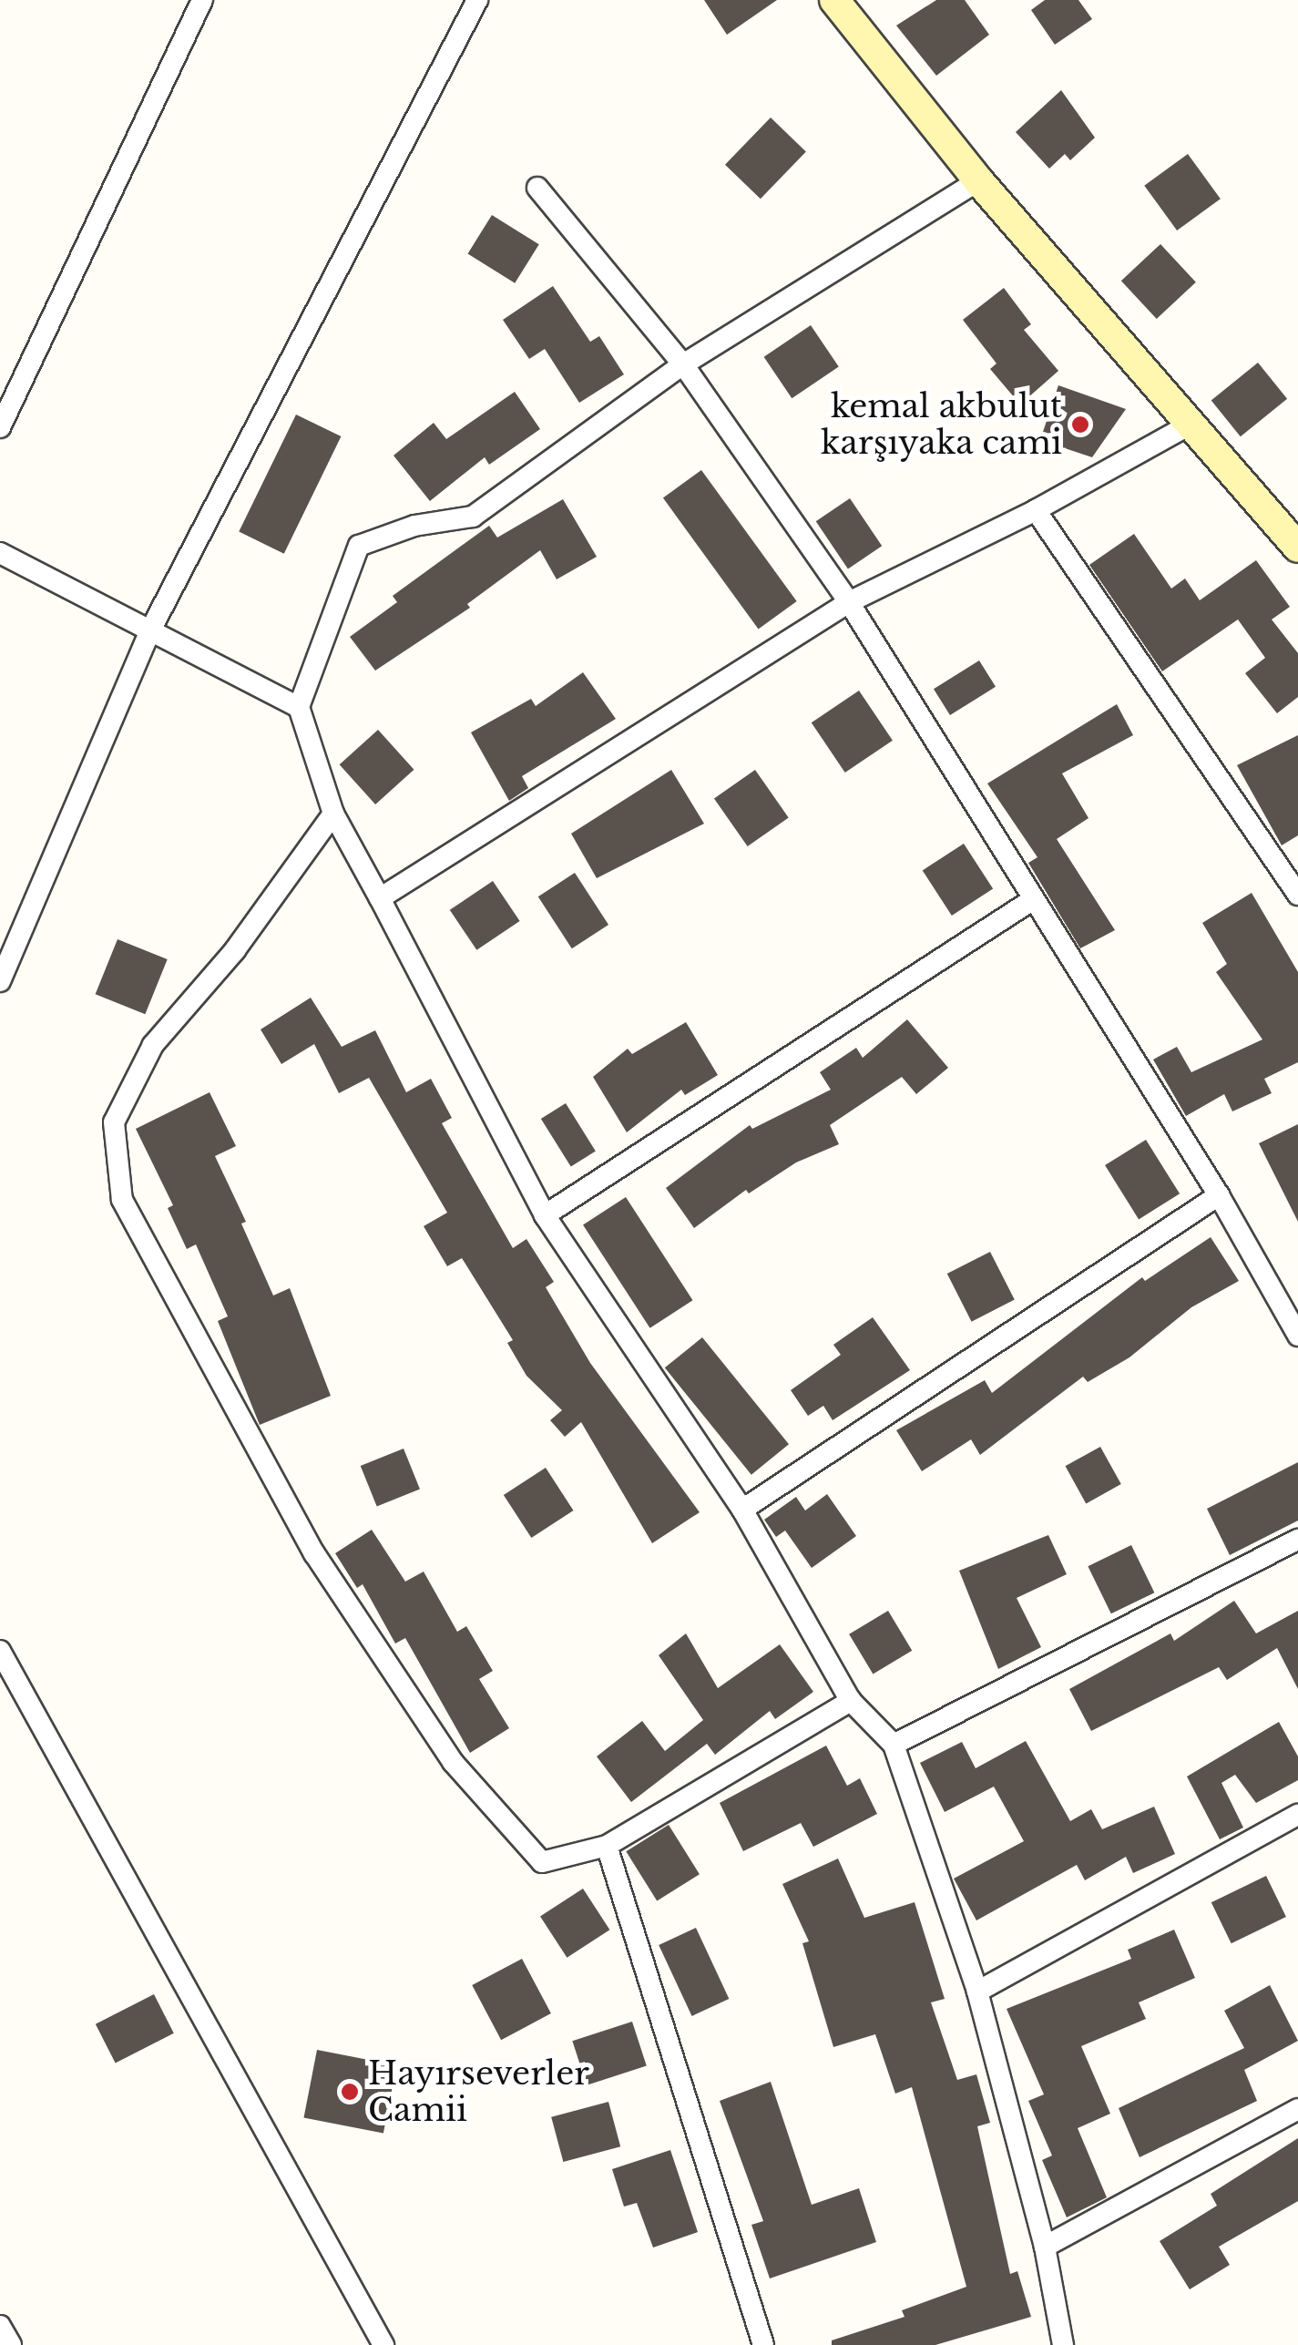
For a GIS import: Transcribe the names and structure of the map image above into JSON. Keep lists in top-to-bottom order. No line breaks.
{"places":["kemal akbulut karşıyaka cami","Hayırseverler Camii"]}
